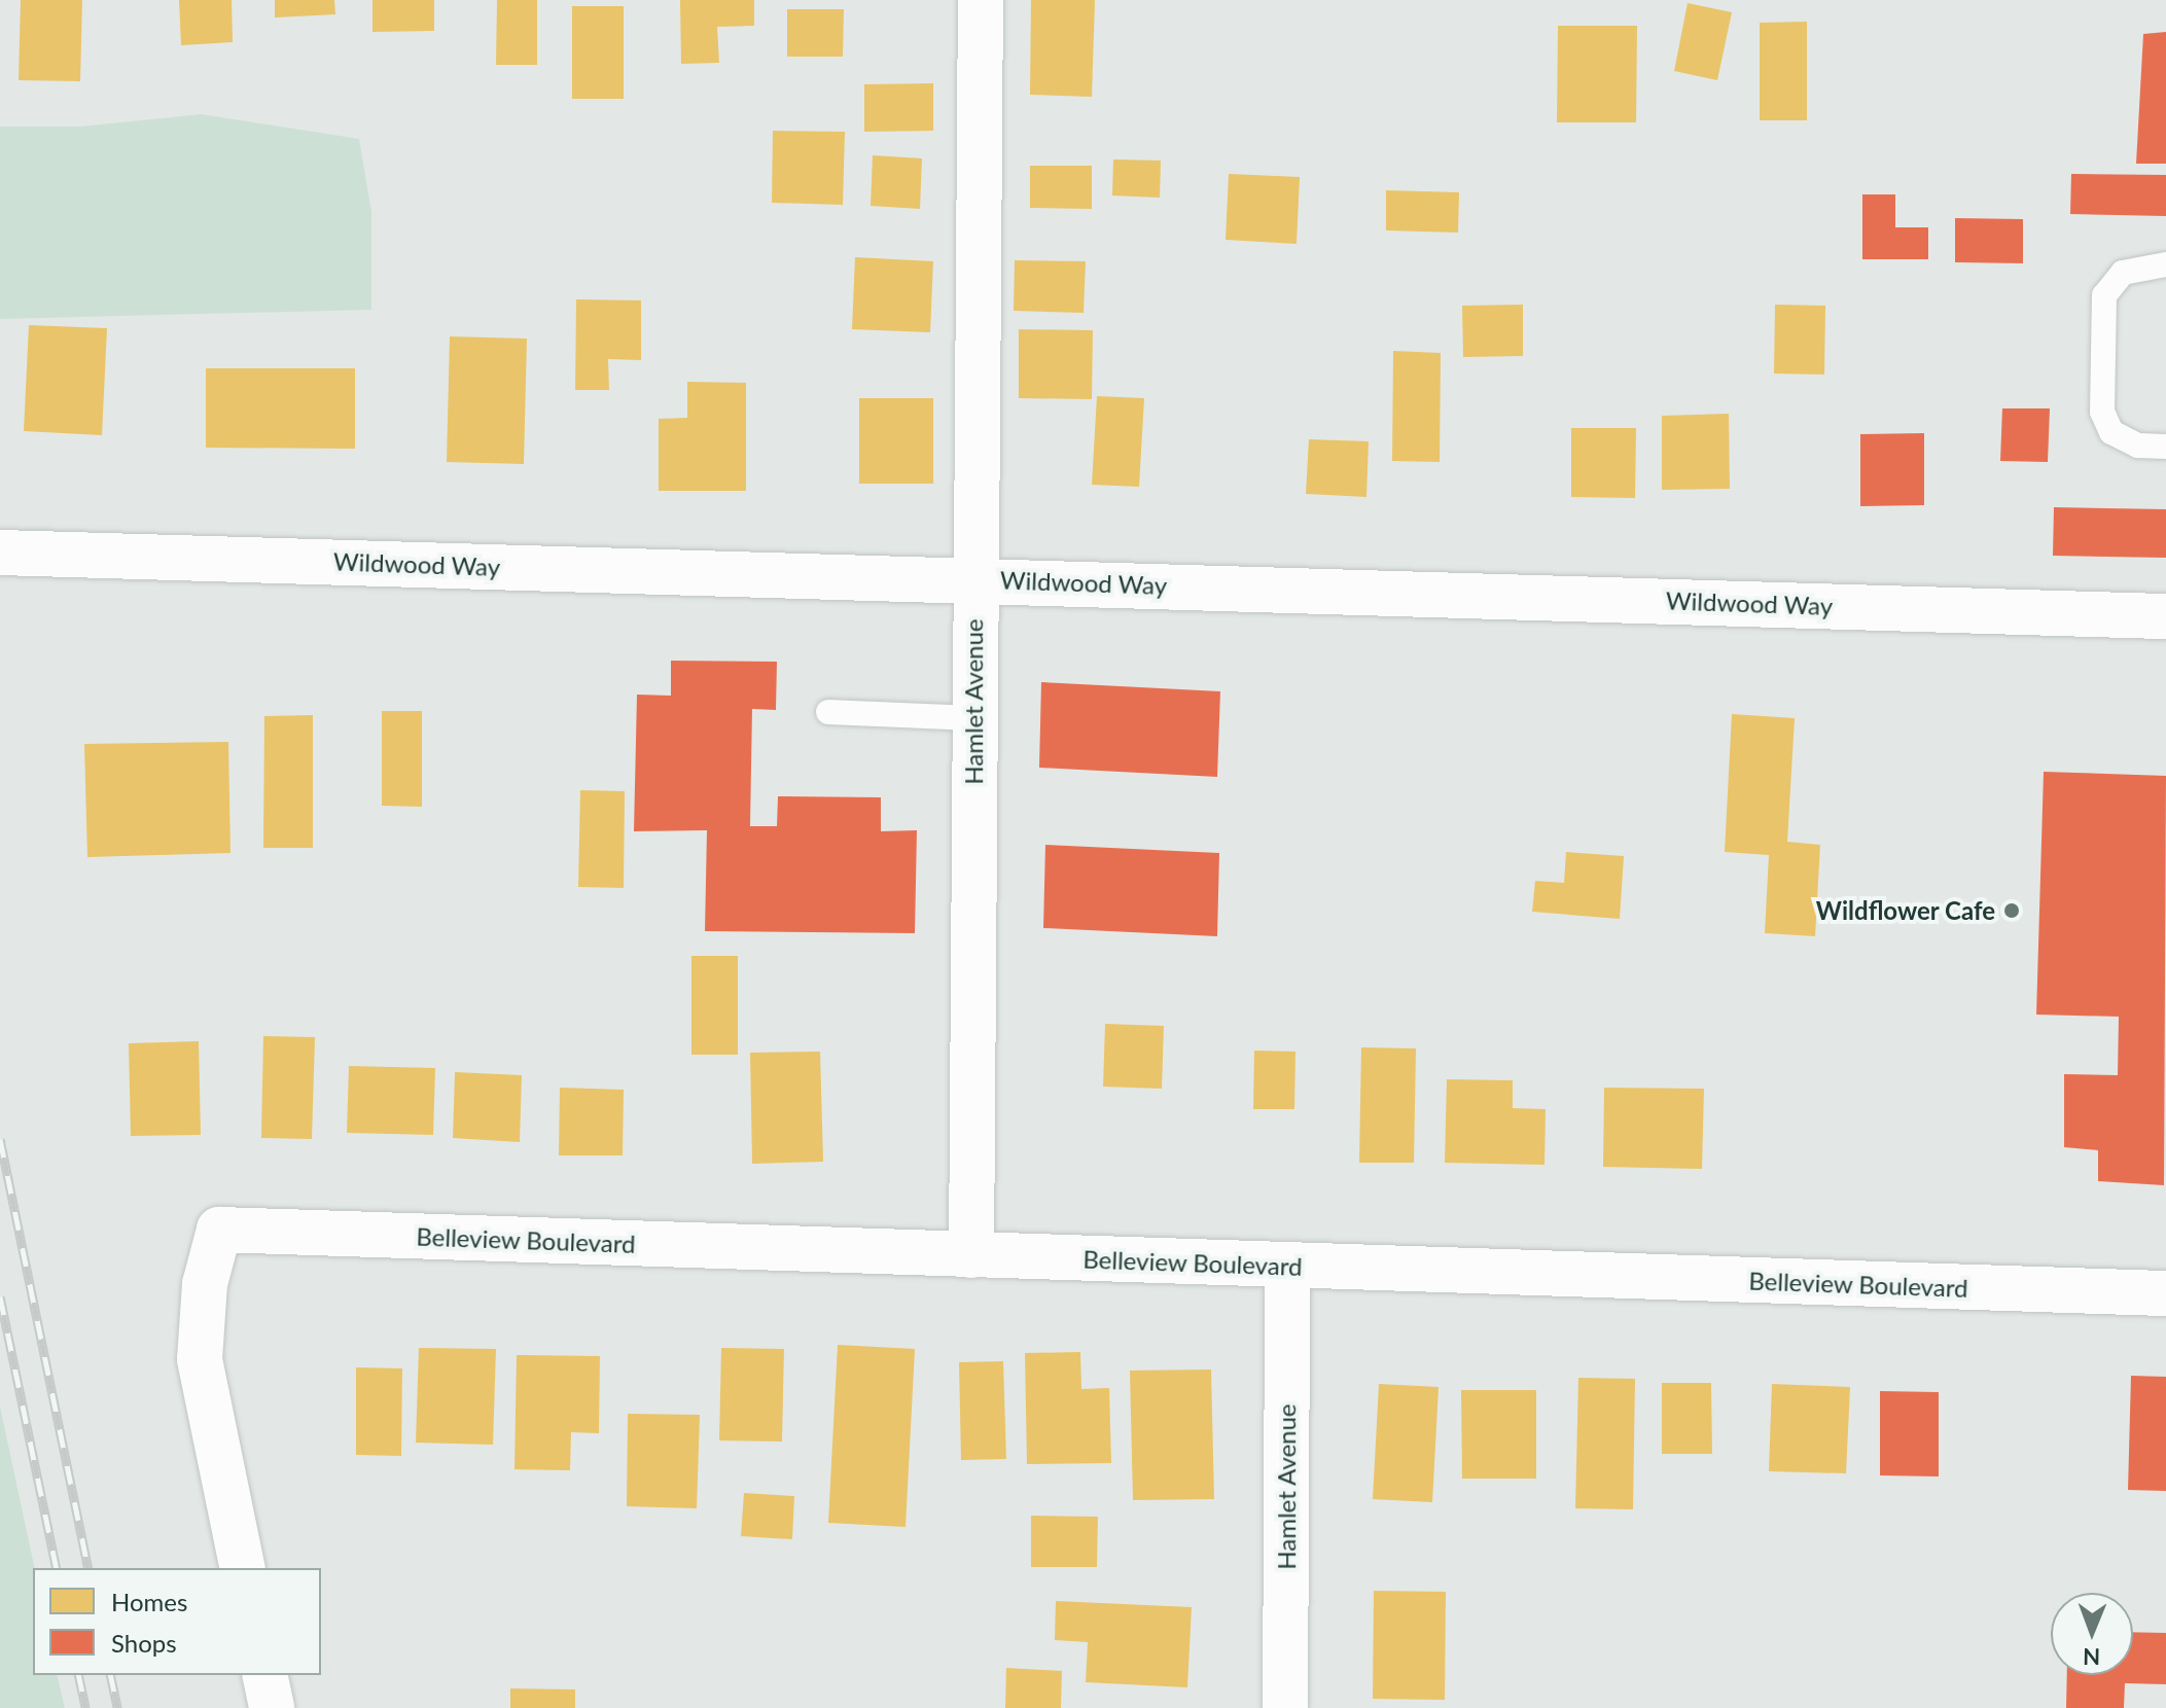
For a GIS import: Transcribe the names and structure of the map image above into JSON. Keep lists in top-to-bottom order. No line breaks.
{"streets":{"street":["Wildwood Way","Hamlet Avenue","Belleview Boulevard"]},"crossings":[["Wildwood Way","Hamlet Avenue"],["Hamlet Avenue","Belleview Boulevard"]],"places":["Wildflower Cafe"],"legend":["Homes","Shops"],"north":"bottom"}
